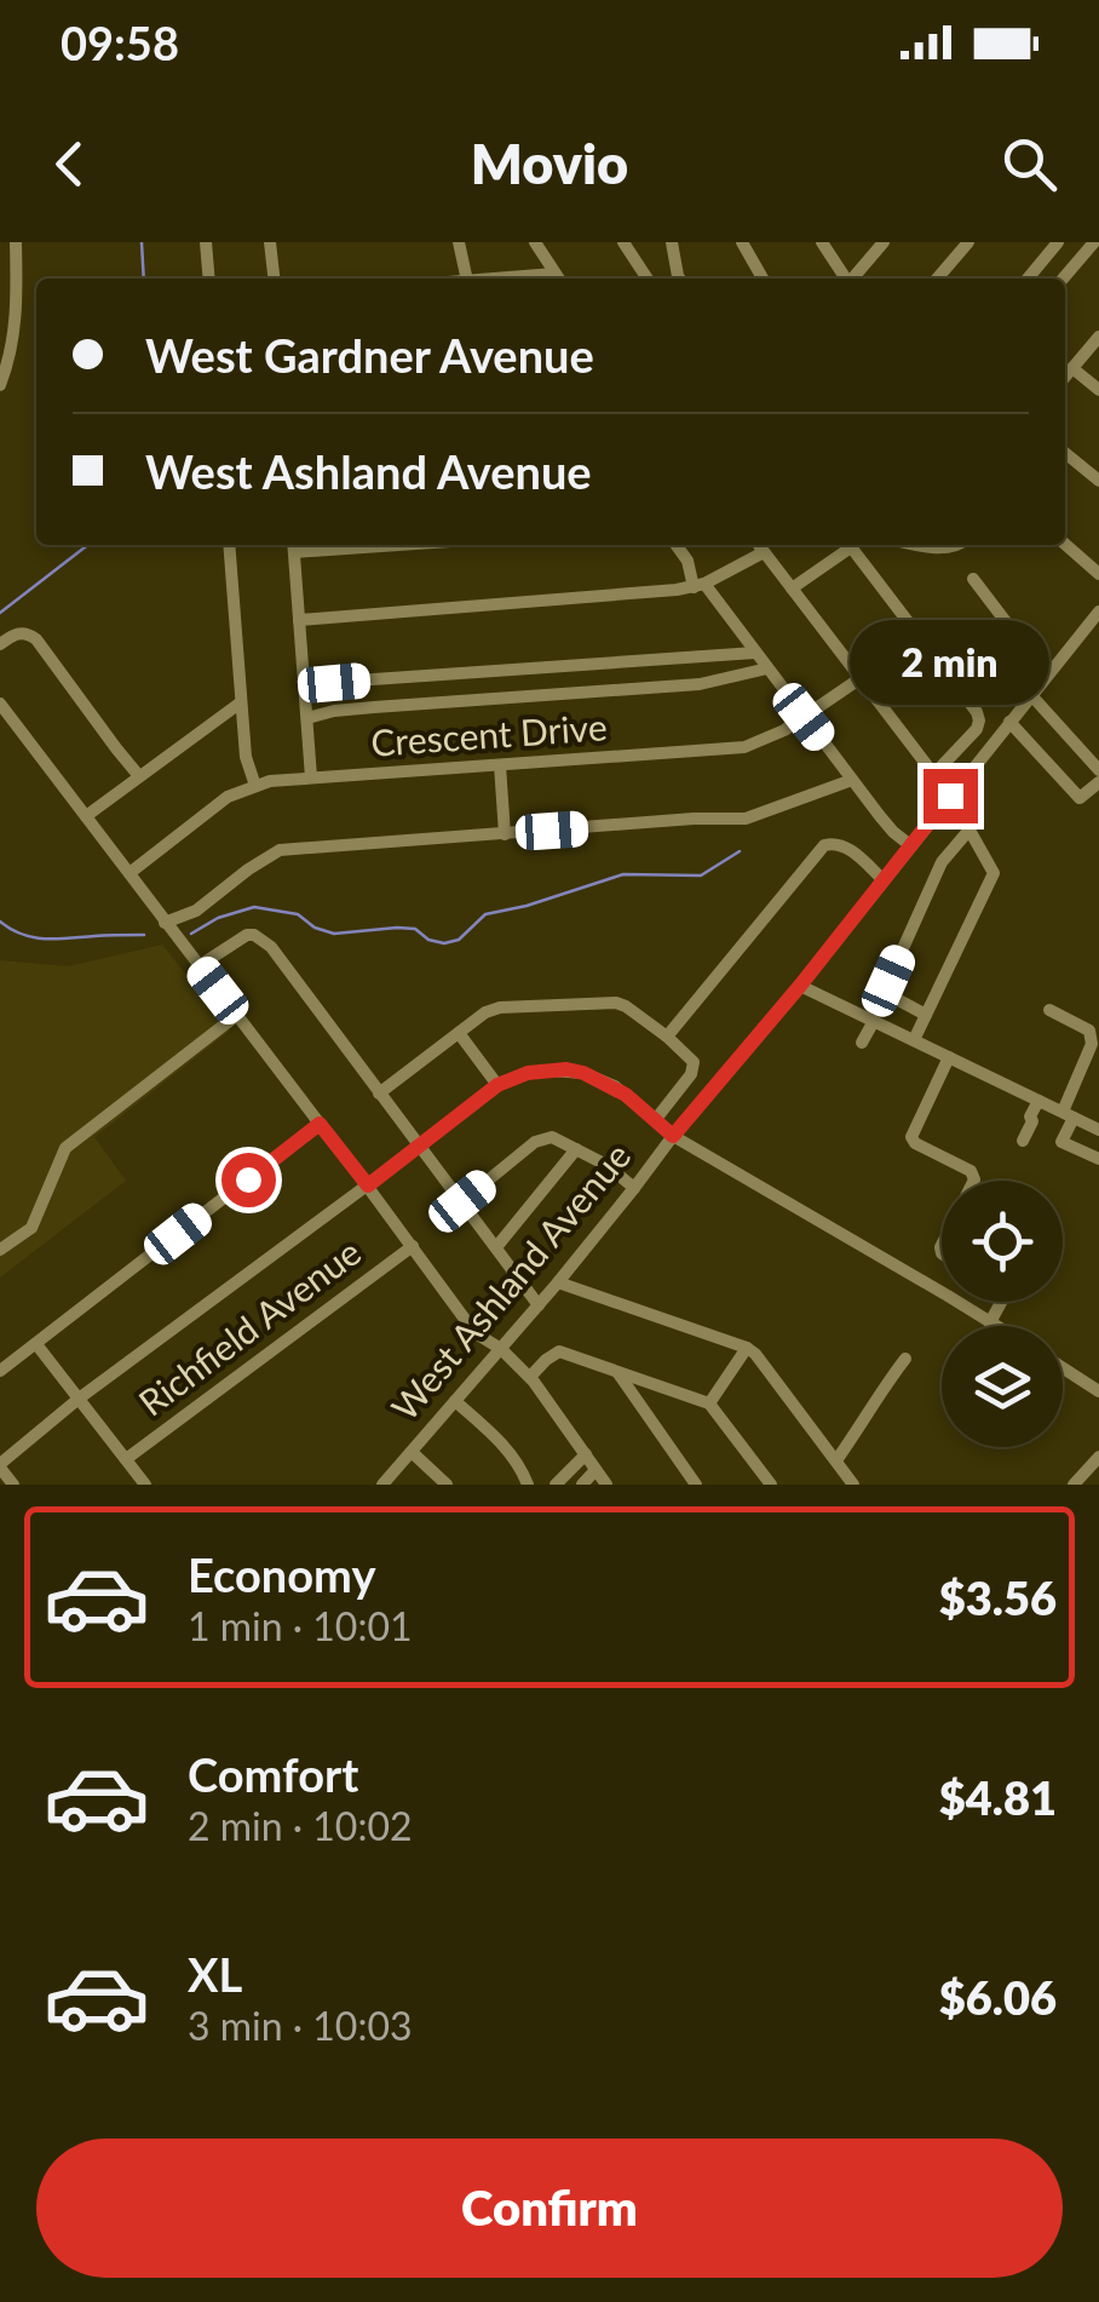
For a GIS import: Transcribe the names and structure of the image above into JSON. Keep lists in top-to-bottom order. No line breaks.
{"streets":{"street":["Crescent Drive","West Ashland Avenue","Richfield Avenue"]},"page":{"status":"09:58","header":"Movio","banner":["West Gardner Avenue","West Ashland Avenue"],"bubble":"2 min","list":[{"name":"Economy","note":"1 min · 10:01","value":"$3.56"},{"name":"Comfort","note":"2 min · 10:02","value":"$4.81"},{"name":"XL","note":"3 min · 10:03","value":"$6.06"}],"buttons":"Confirm"}}
